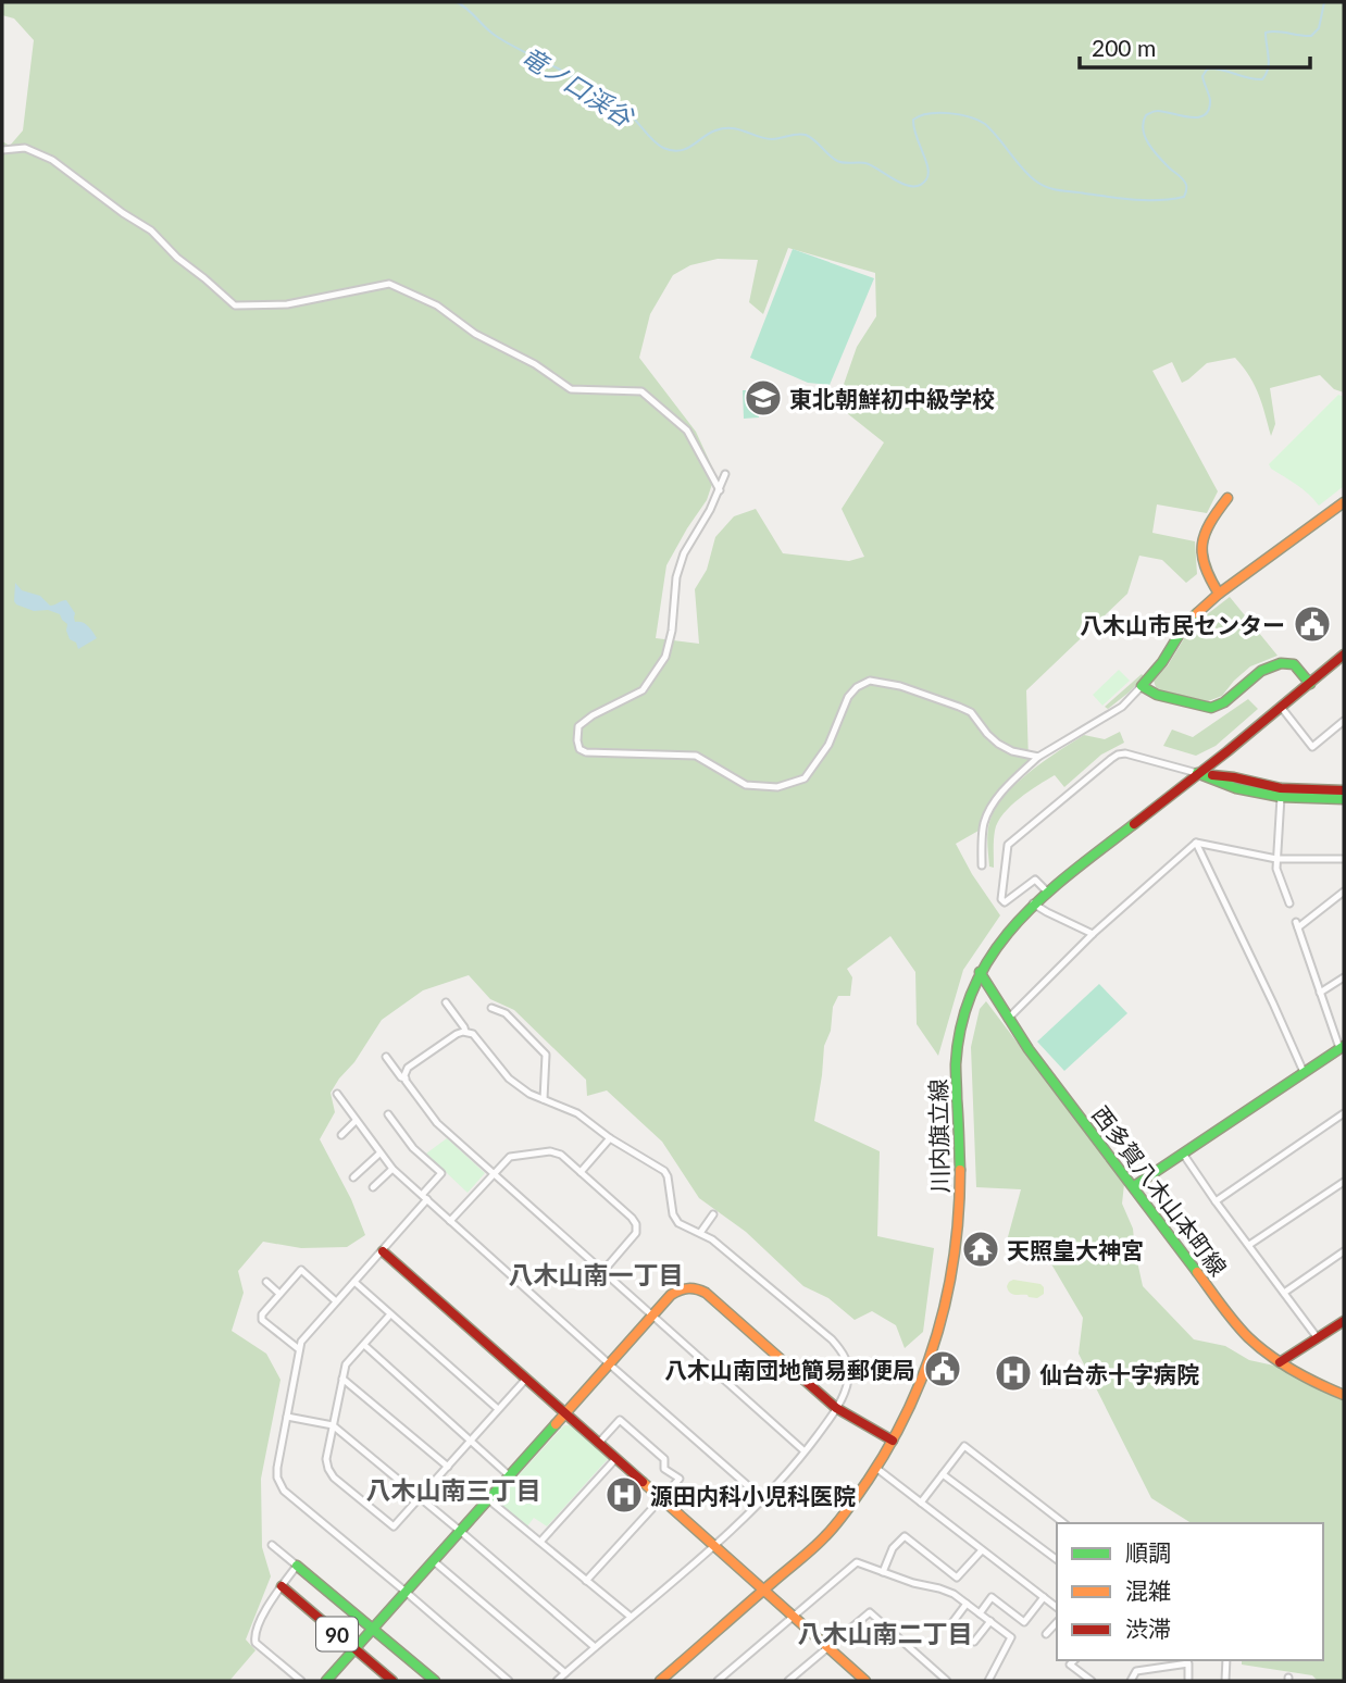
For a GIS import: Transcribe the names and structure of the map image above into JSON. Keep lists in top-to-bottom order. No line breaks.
{"streets":{"street":["川内旗立線","西多賀八木山本町線","90"]},"crossings":[["川内旗立線","西多賀八木山本町線"]],"districts":["八木山南一丁目","八木山南三丁目","八木山南二丁目"],"water":["竜ノ口渓谷"],"places":{"school or university":["東北朝鮮初中級学校"],"public building":["八木山市民センター","八木山南団地簡易郵便局"],"temple":["天照皇大神宮"],"hospital":["仙台赤十字病院","源田内科小児科医院"]},"legend":["順調","混雑","渋滞"],"scale_bar":"200 m"}
